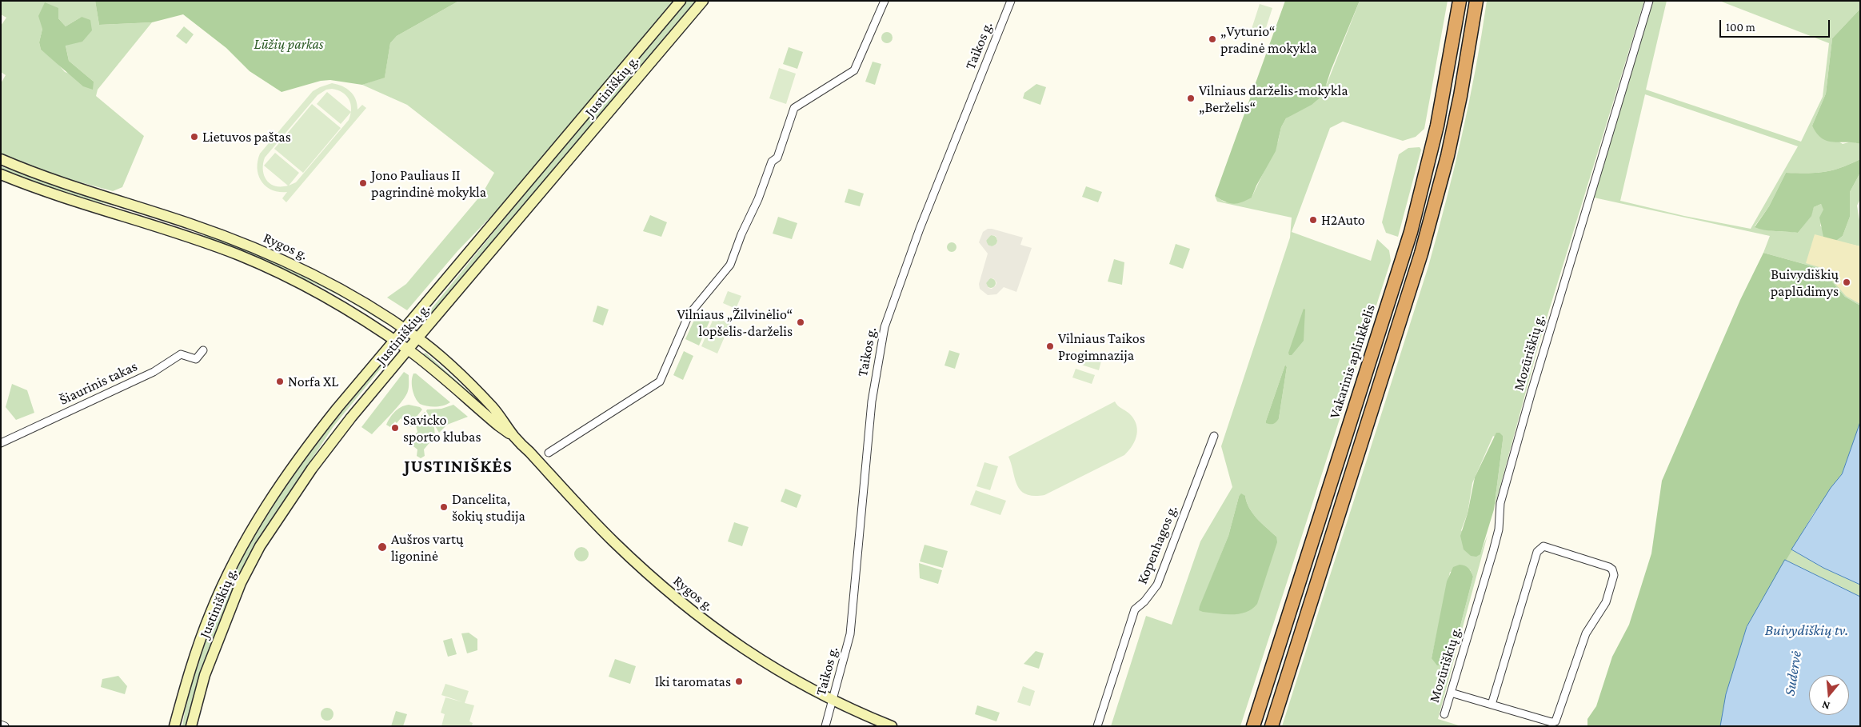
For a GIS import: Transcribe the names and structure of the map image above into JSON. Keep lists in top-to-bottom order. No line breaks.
{"streets":{"highway":["Vakarinis aplinkkelis"],"main road":["Justiniškių g.","Rygos g."],"street":["Taikos g.","Mozūriškių g.","Šiaurinis takas","Kopenhagos g."]},"crossings":[["Taikos g.","Rygos g."],["Justiniškių g.","Rygos g."]],"districts":["JUSTINIŠKĖS"],"water":["Buivydiškių tv.","Sudervė"],"parks":["Lūžių parkas"],"places":["„Vyturio“ pradinė mokykla","Vilniaus darželis-mokykla „Berželis“","Lietuvos paštas","Jono Pauliaus II pagrindinė mokykla","H2Auto","Buivydiškių paplūdimys","Vilniaus „Žilvinėlio“ lopšelis-darželis","Vilniaus Taikos Progimnazija","Norfa XL","Savicko sporto klubas","Dancelita, šokių studija","Aušros vartų ligoninė","Iki taromatas"],"scale_bar":"100 m","north":"bottom"}
